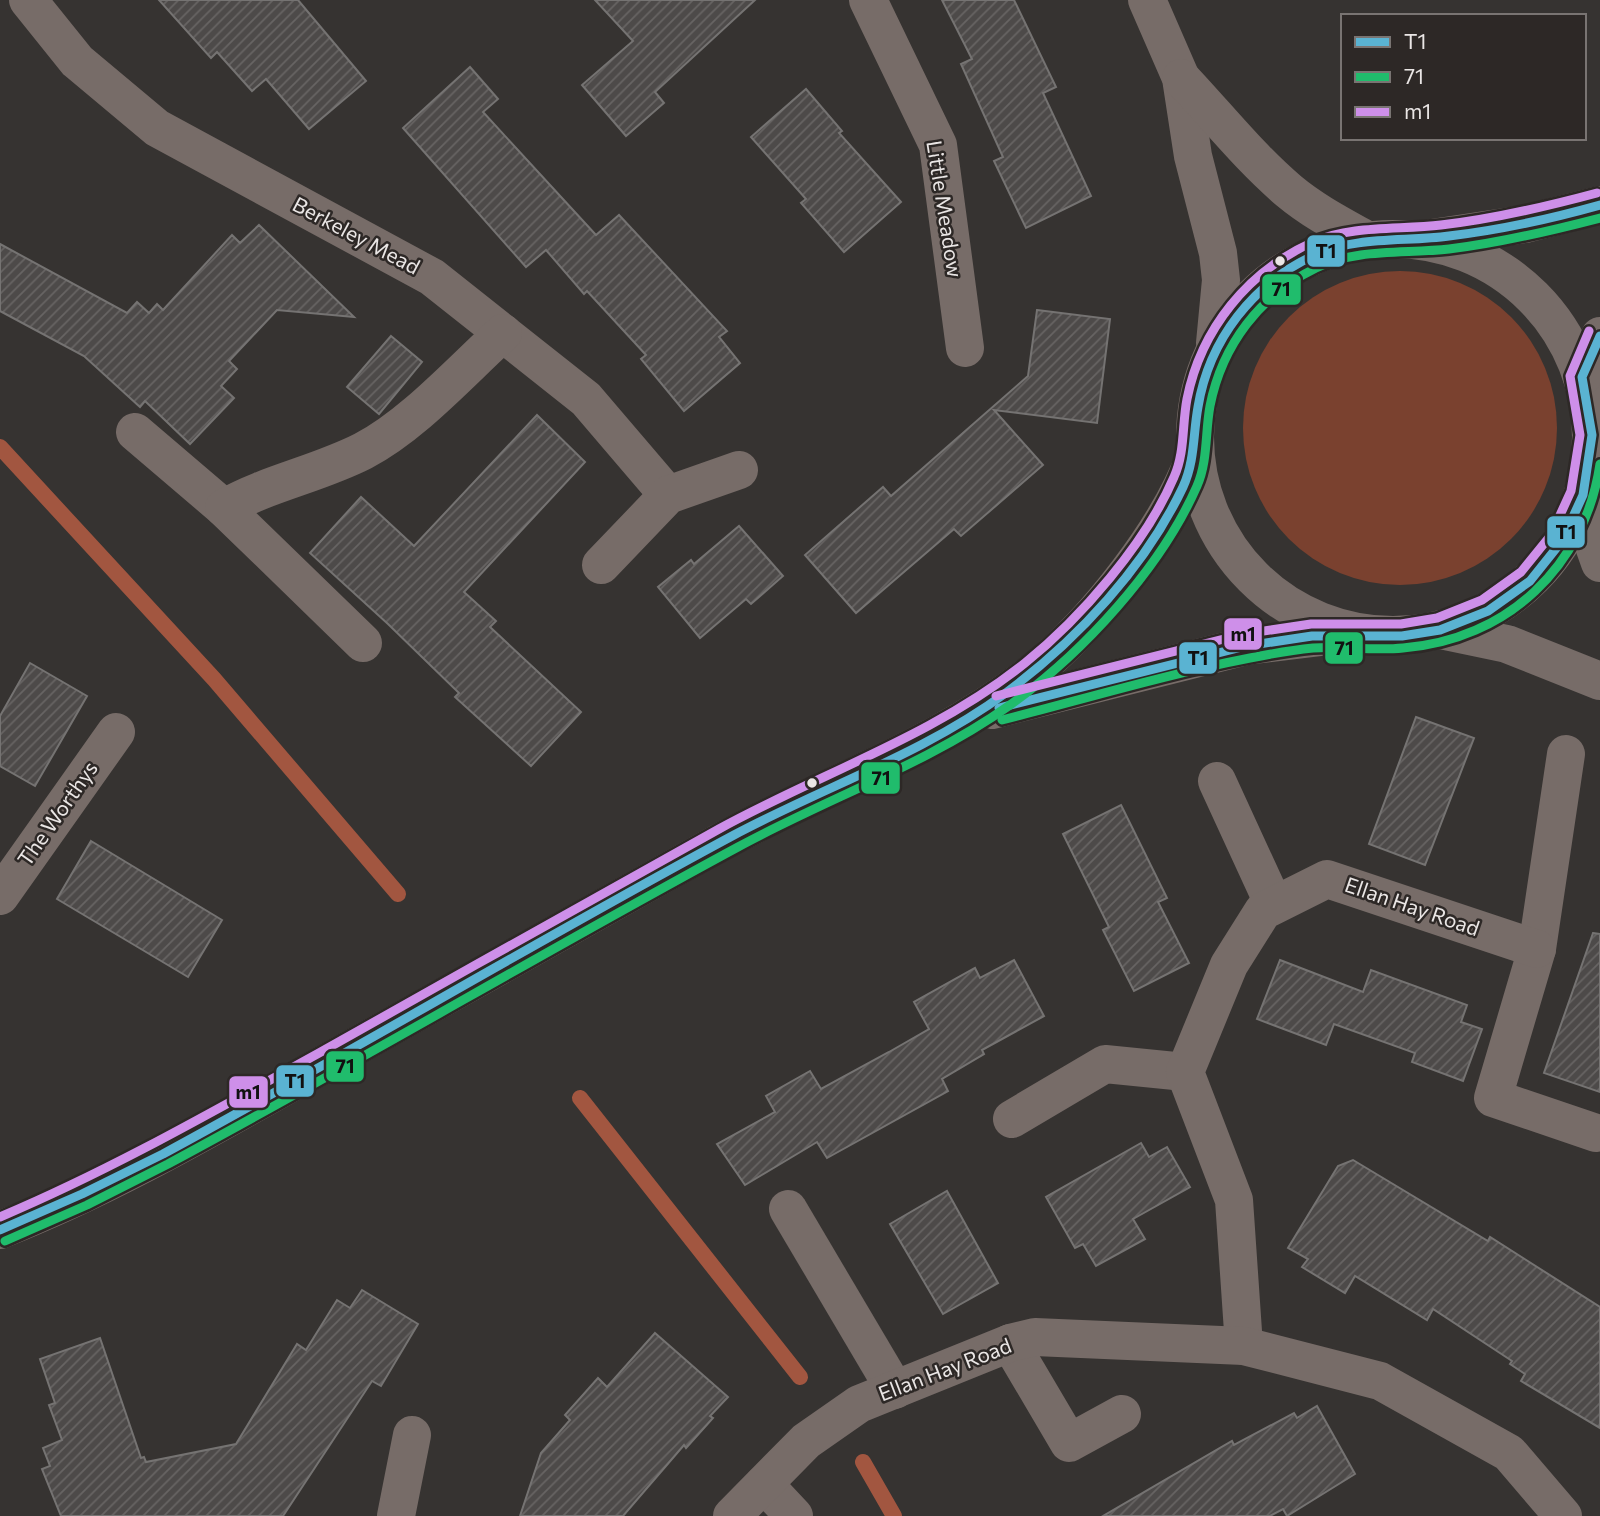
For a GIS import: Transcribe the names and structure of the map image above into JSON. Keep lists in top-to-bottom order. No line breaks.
{"streets":{"street":["Little Meadow","Berkeley Mead","The Worthys","Ellan Hay Road"]},"lines":["transit line m1","transit line T1","transit line 71"],"legend":["T1","71","m1"]}
